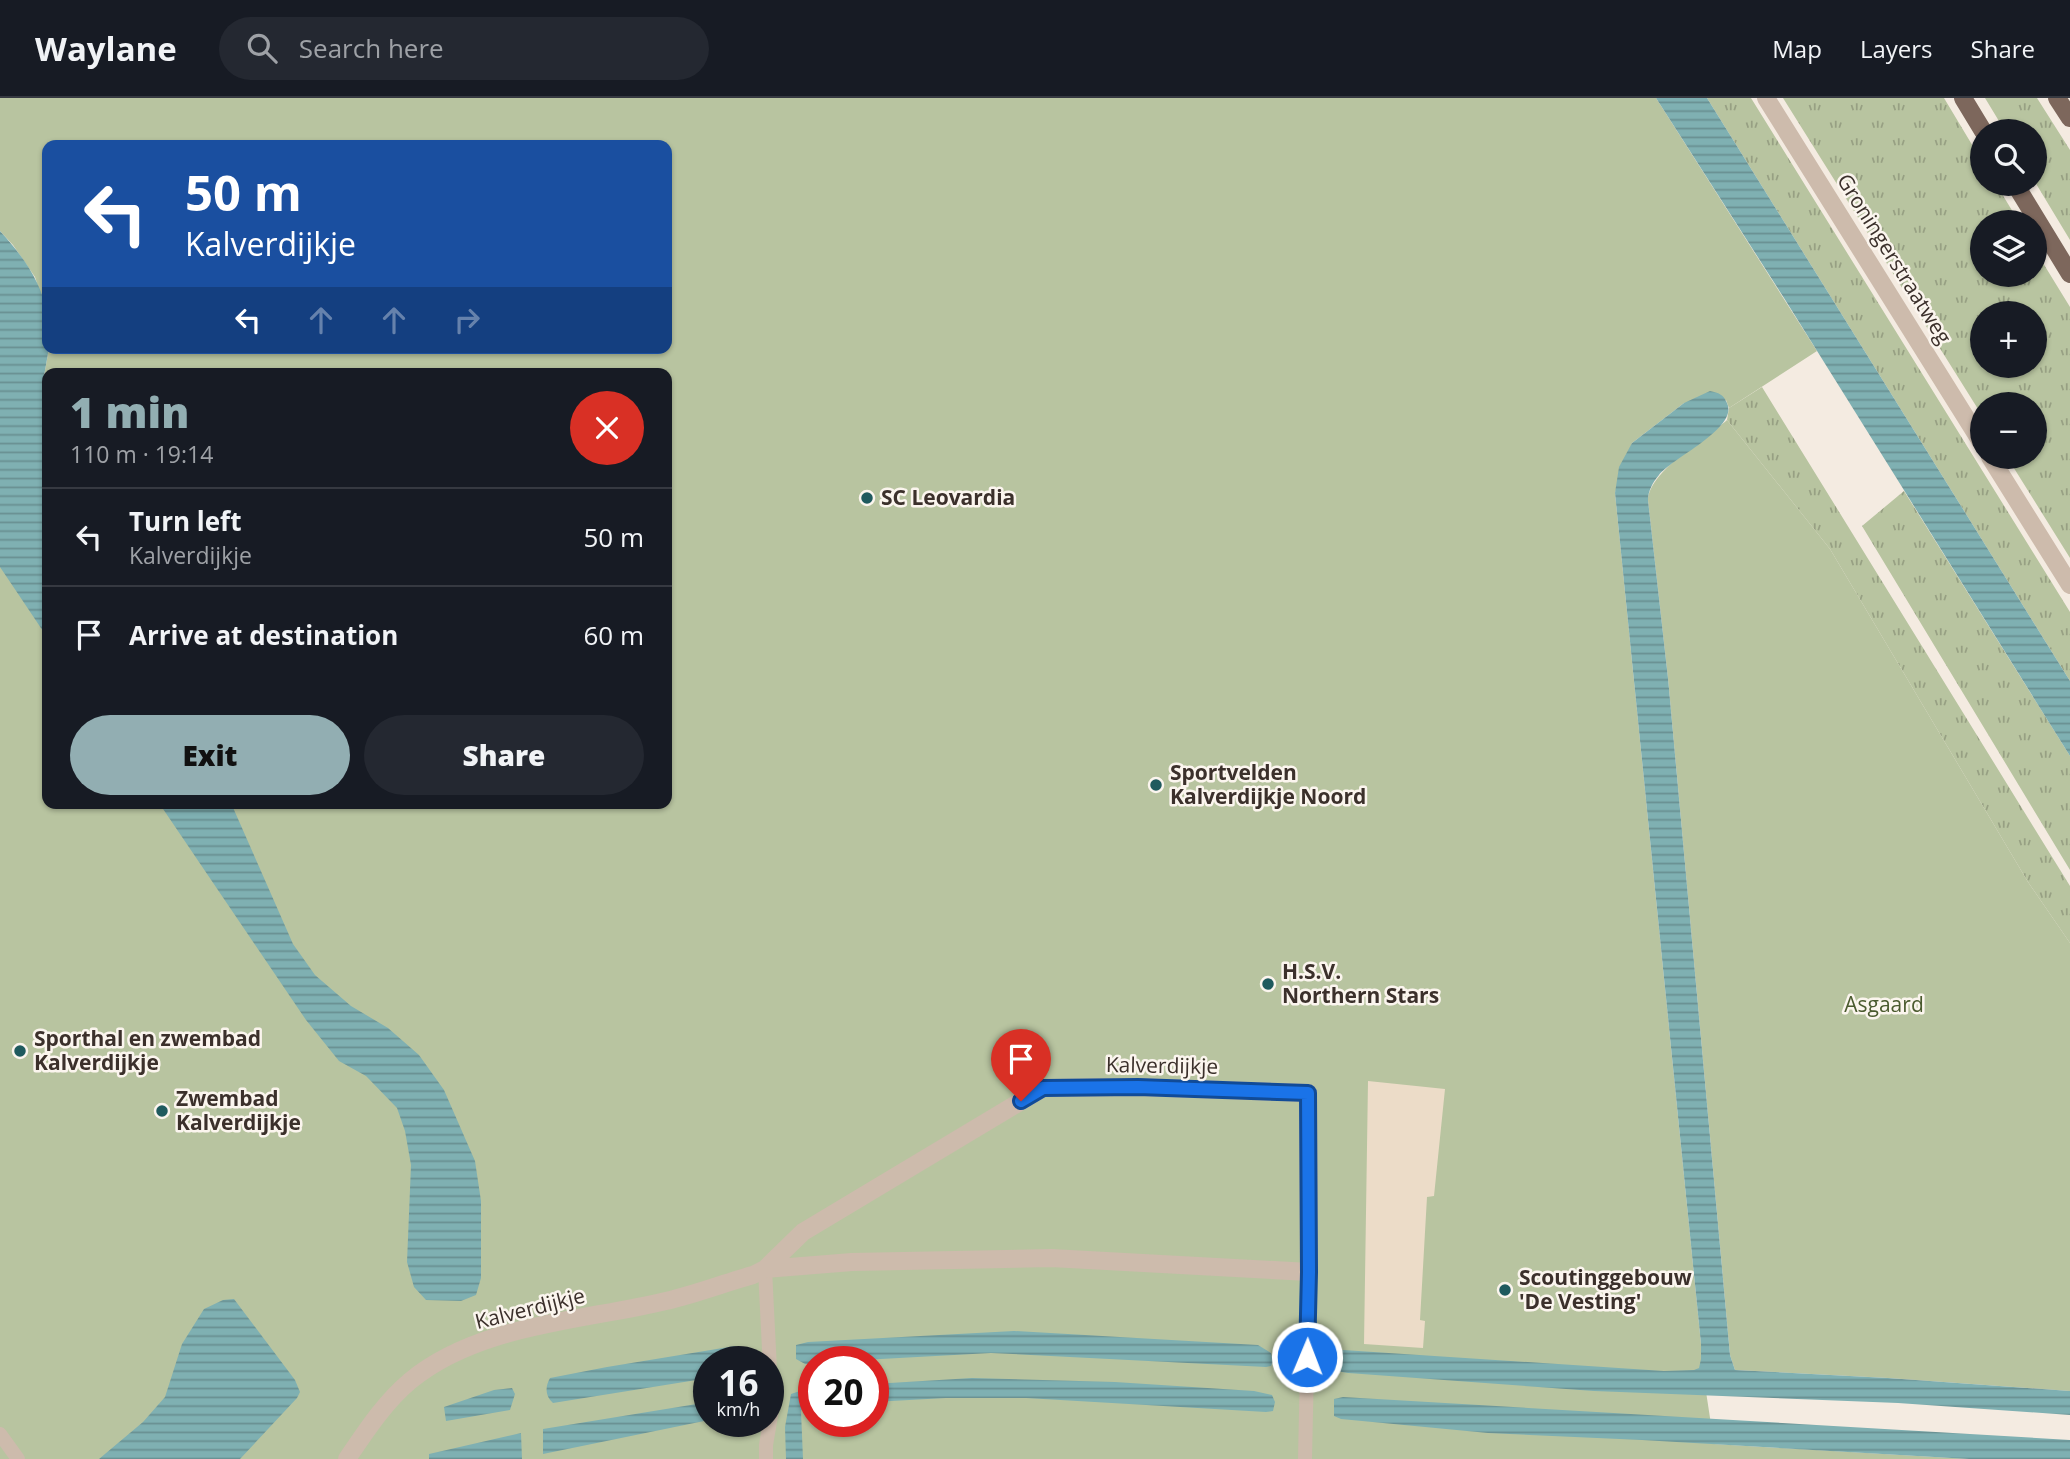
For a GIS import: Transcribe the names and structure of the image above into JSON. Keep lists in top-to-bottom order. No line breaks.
{"streets":{"street":["Groningerstraatweg","Kalverdijkje"]},"parks":["Asgaard"],"places":["SC Leovardia","Sportvelden Kalverdijkje Noord","H.S.V. Northern Stars","Sporthal en zwembad Kalverdijkje","Zwembad Kalverdijkje","Scoutinggebouw 'De Vesting'"],"page":{"header":"Waylane","search":"Search here","nav":["Map","Layers","Share"],"map_buttons":["+","−"],"turn":["50 m","Kalverdijkje"],"heading":["1 min","110 m · 19:14"],"list":[{"name":"Turn left","note":"Kalverdijkje","value":"50 m"},{"name":"Arrive at destination","value":"60 m"}],"buttons":["Exit","Share"],"speed":"16 km/h","limit":"20"}}
